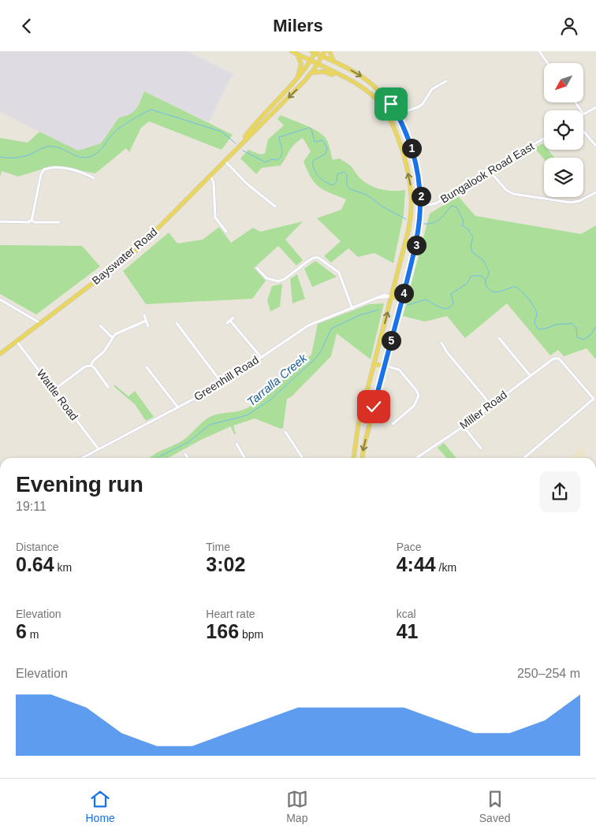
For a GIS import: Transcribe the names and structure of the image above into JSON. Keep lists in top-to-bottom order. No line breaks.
{"streets":{"main road":["Bayswater Road"],"street":["Bungalook Road East","Greenhill Road","Wattle Road","Miller Road"]},"crossings":[["Bayswater Road","Wattle Road"],["Greenhill Road","Wattle Road"]],"water":["Tarralla Creek"],"north":"bottom left","page":{"header":"Milers","pins":["1","2","3","4","5"],"heading":["Evening run","19:11"],"stats":[["Distance","0.64 km"],["Time","3:02"],["Pace","4:44 /km"],["Elevation","6 m"],["Heart rate","166 bpm"],["kcal","41"]],"chart":["Elevation","250–254 m"],"tabs":["Home","Map","Saved"]}}
